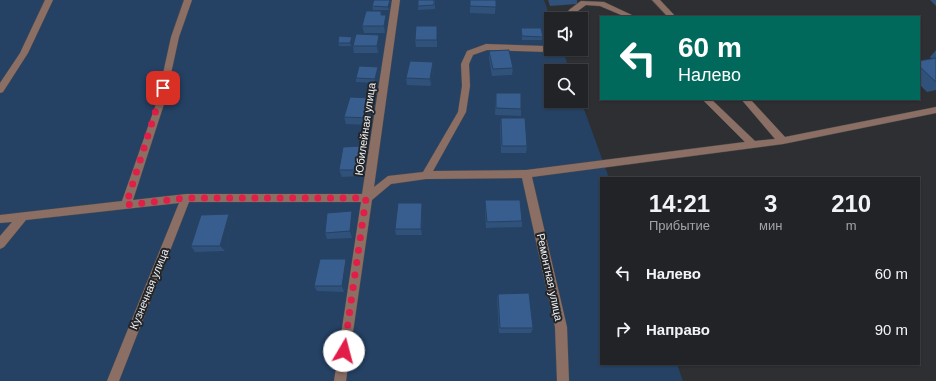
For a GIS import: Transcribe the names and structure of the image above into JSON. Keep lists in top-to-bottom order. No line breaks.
{"streets":{"street":["Юбилейная улица","Ремонтная улица","Кузнечная улица"]},"page":{"turn":["60 m","Налево"],"eta":["14:21","Прибытие","3","мин","210","m"],"list":[{"name":"Налево","value":"60 m"},{"name":"Направо","value":"90 m"}]}}
